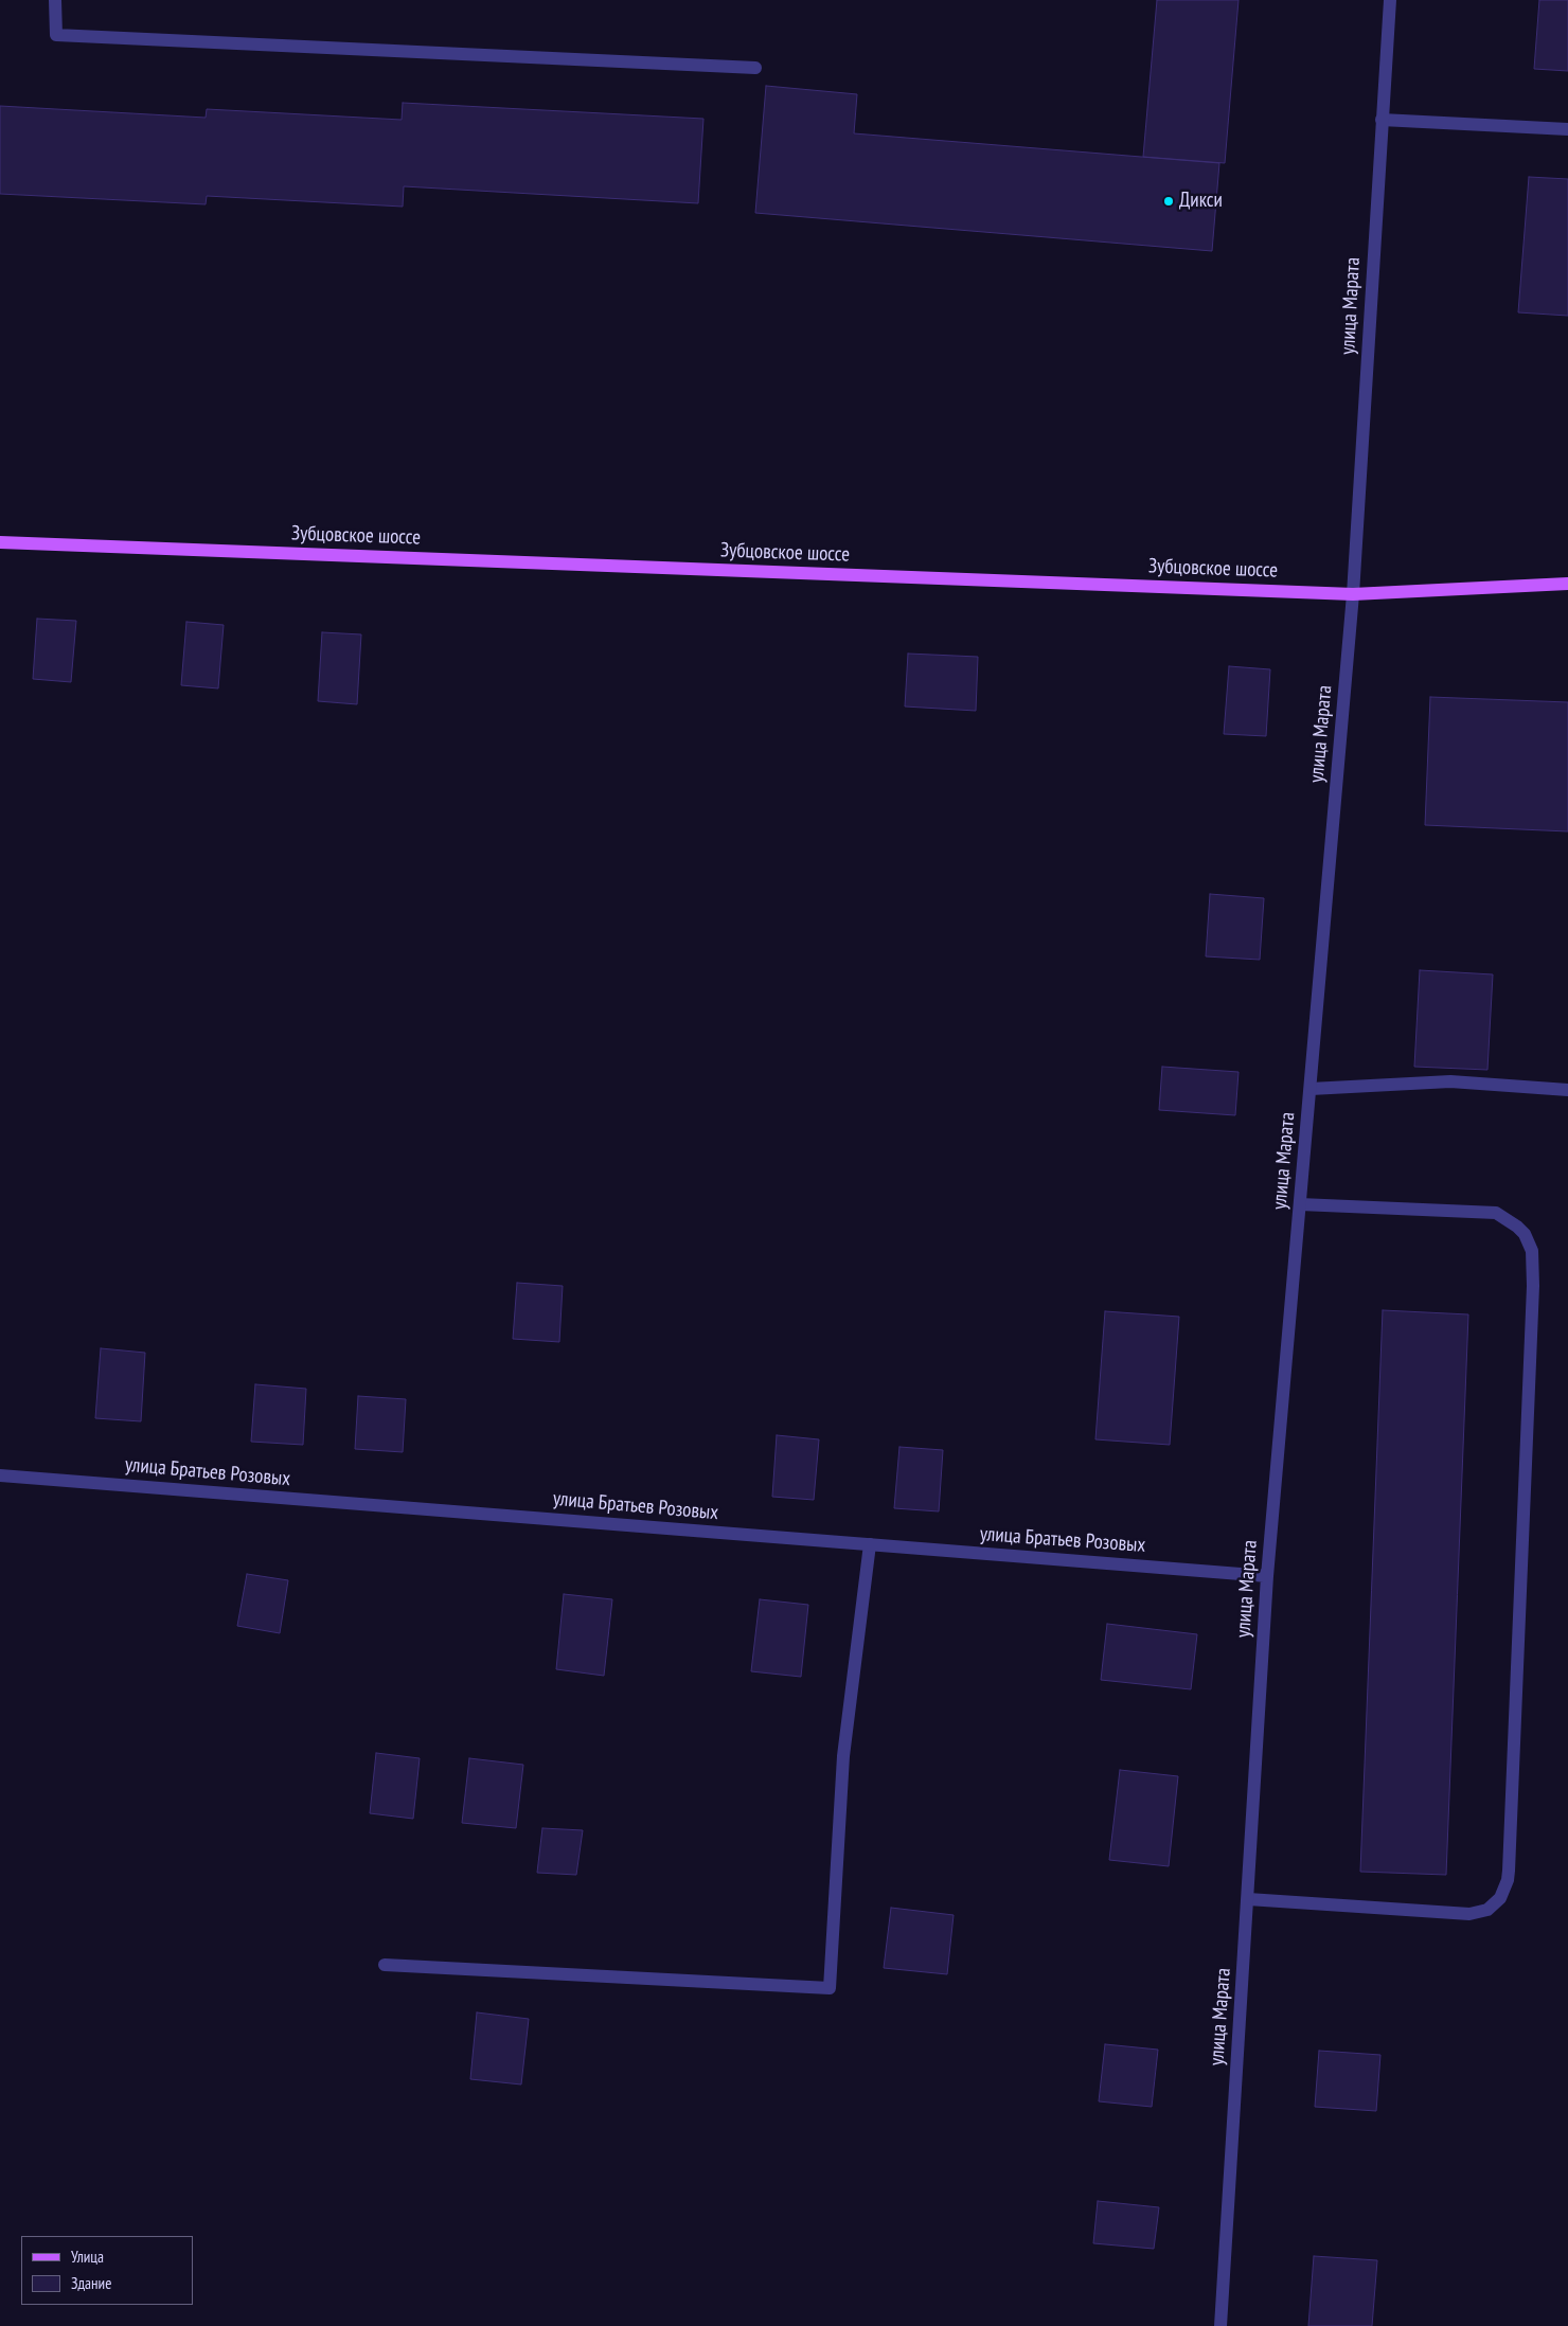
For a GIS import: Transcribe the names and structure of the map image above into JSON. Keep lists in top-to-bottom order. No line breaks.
{"streets":{"main road":["Зубцовское шоссе"],"street":["улица Марата","улица Братьев Розовых"]},"crossings":[["улица Марата","Зубцовское шоссе"],["улица Марата","улица Братьев Розовых"]],"places":["Дикси"],"legend":["Улица","Здание"]}
